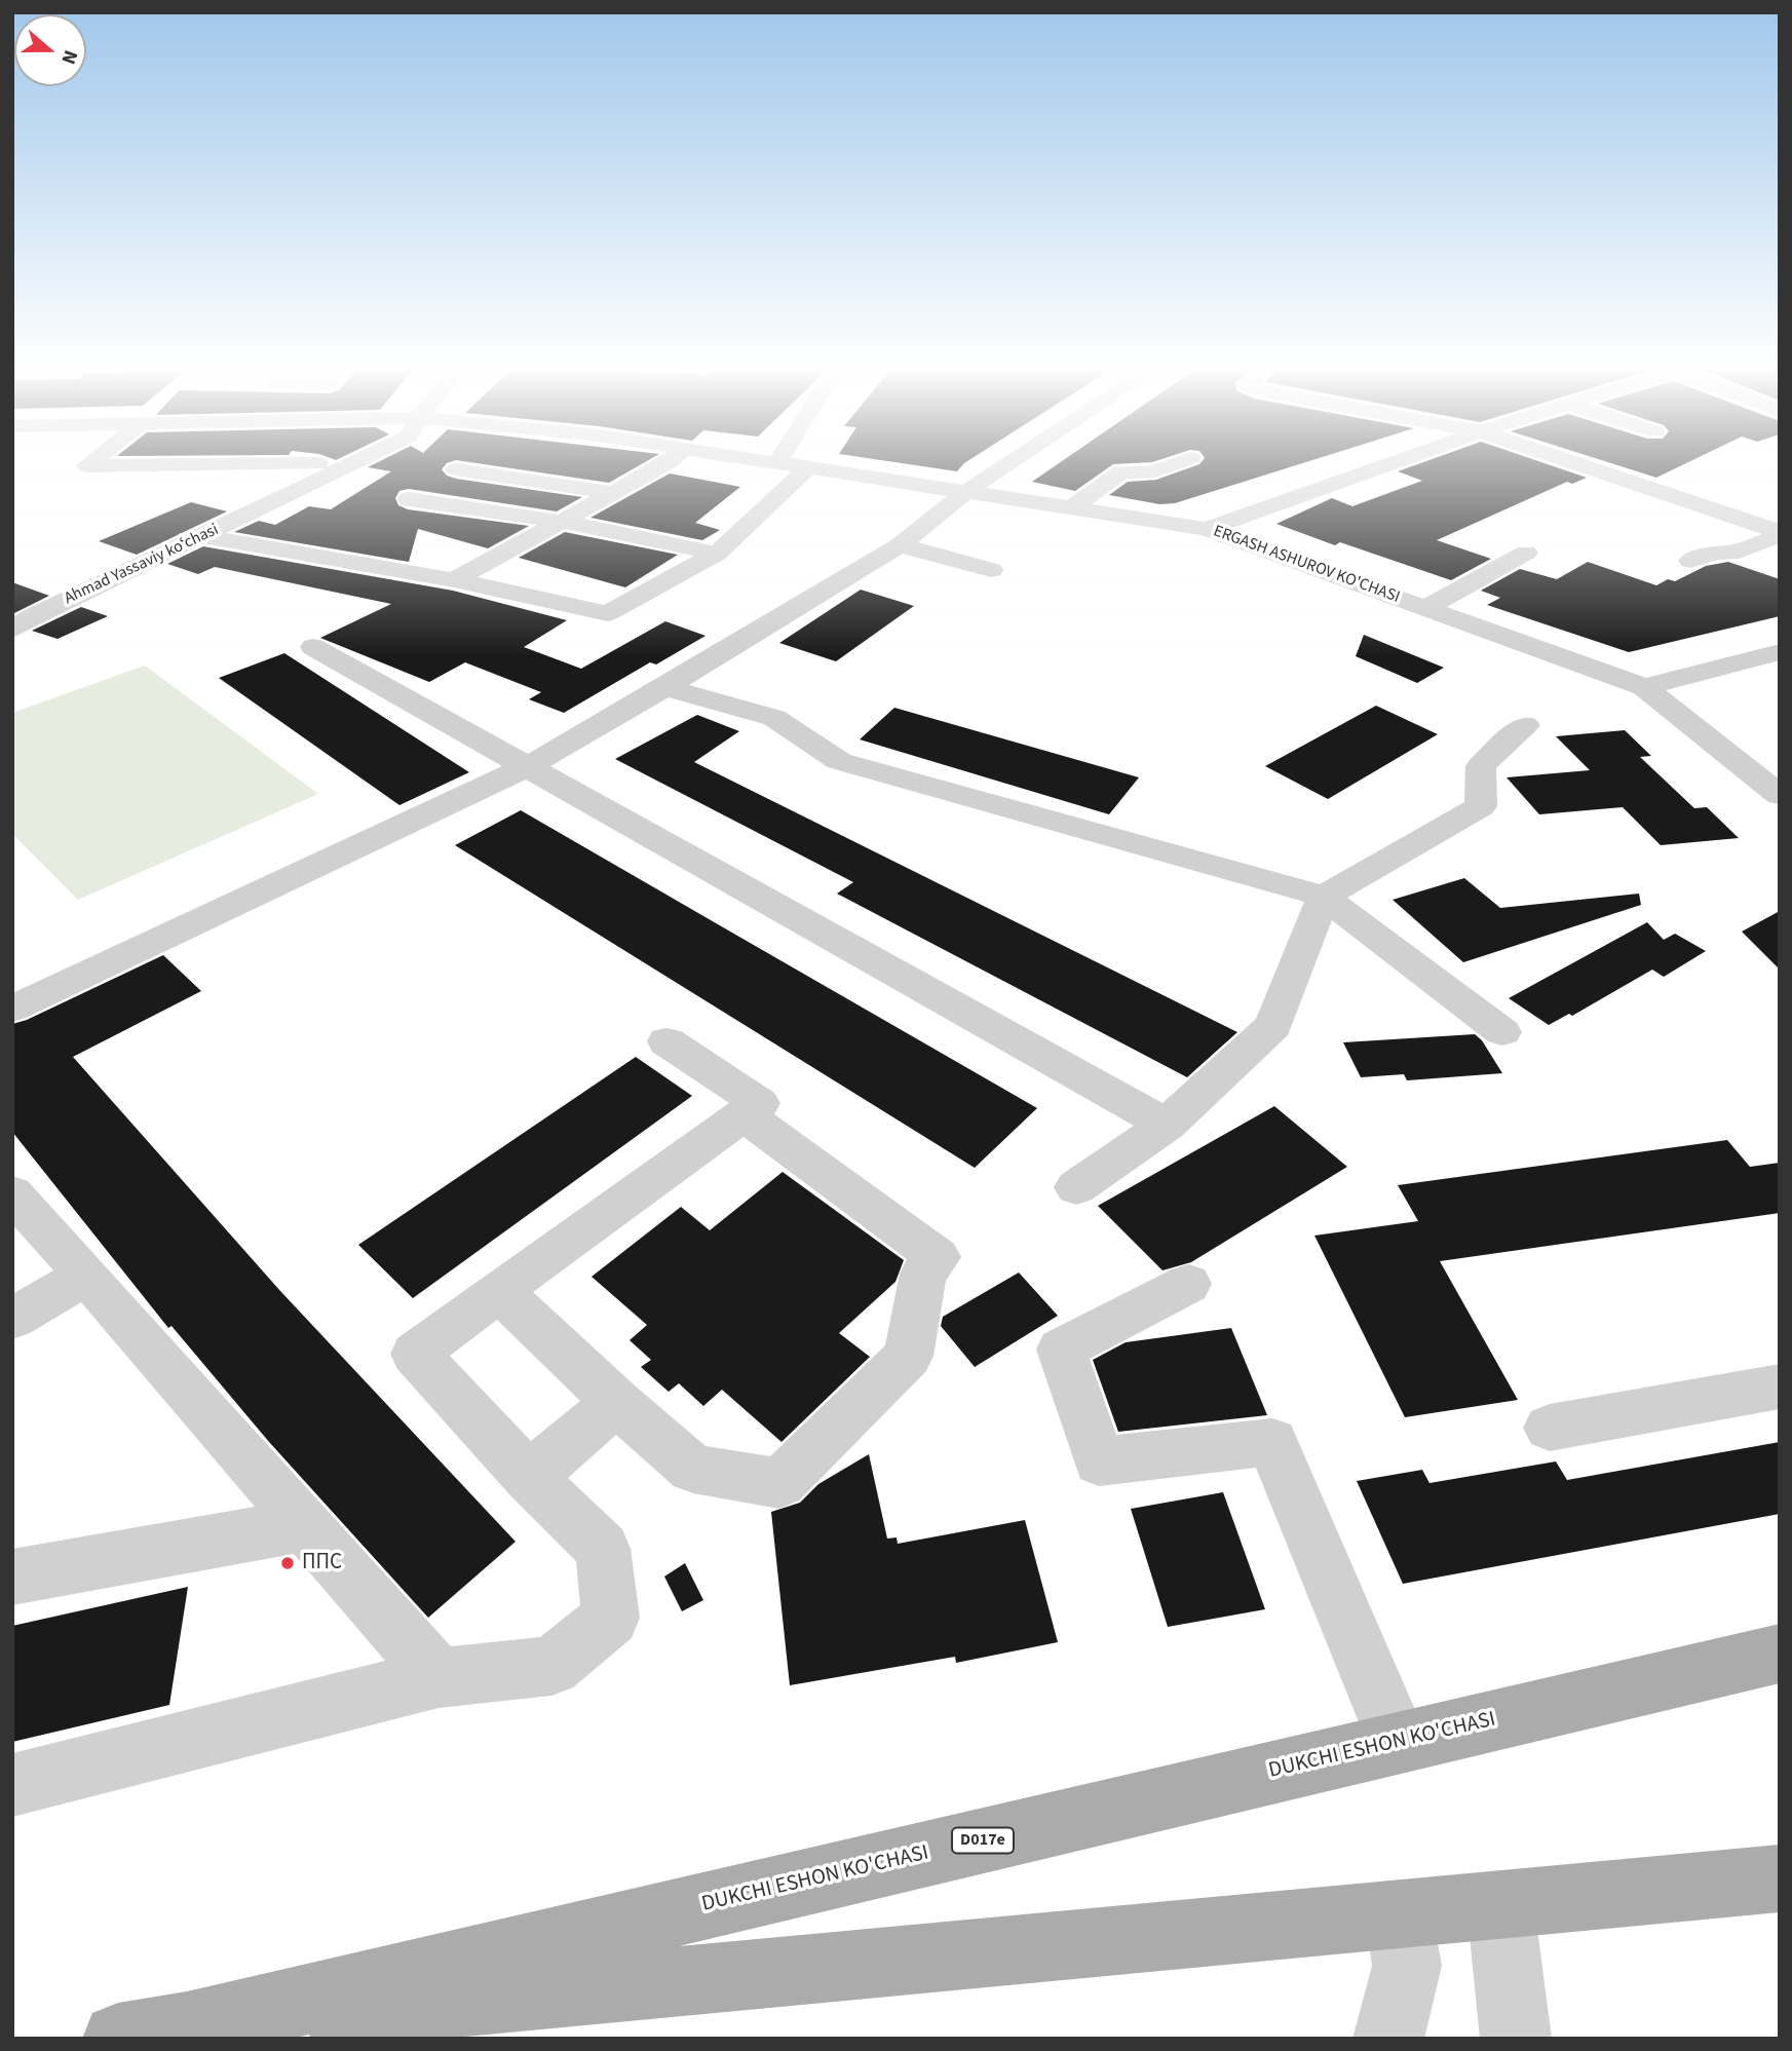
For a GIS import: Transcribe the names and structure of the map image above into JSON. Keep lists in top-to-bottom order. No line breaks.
{"streets":{"main road":["DUKCHI ESHON KO'CHASI","D017e"],"street":["Ahmad Yassaviy koʻchasi","ERGASH ASHUROV KO'CHASI"]},"places":["ППС"],"north":"right"}
